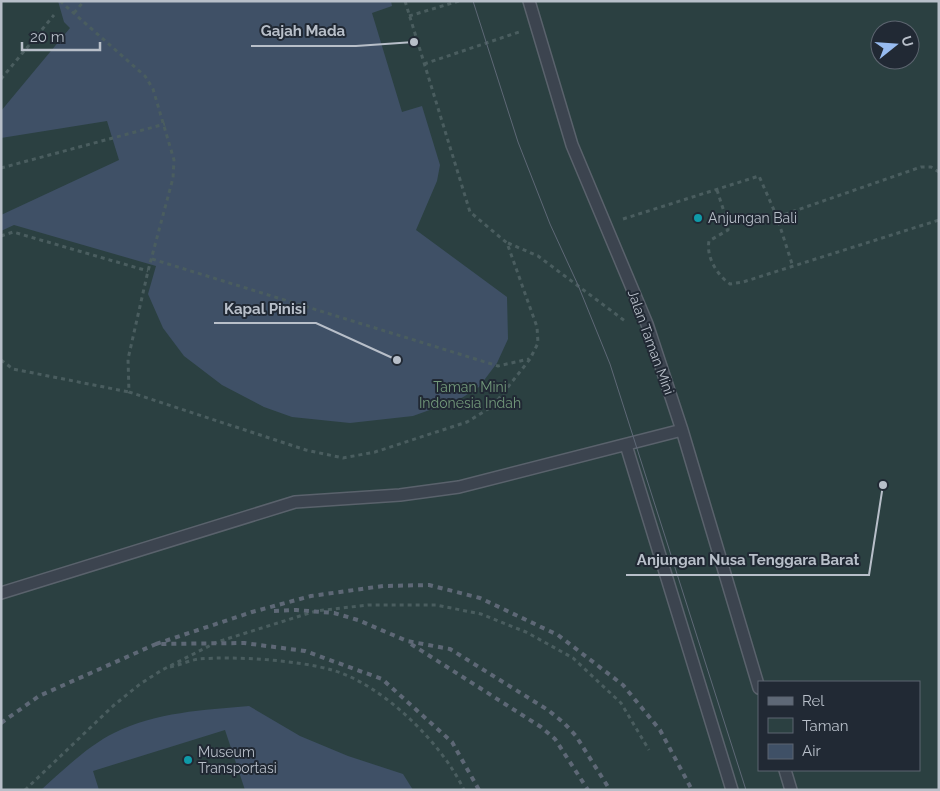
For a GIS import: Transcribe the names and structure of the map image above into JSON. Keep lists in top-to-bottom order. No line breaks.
{"streets":{"lane":["Jalan Taman Mini"]},"parks":["Taman Mini Indonesia Indah"],"places":["Gajah Mada","Anjungan Bali","Kapal Pinisi","Anjungan Nusa Tenggara Barat","Museum Transportasi"],"legend":["Rel","Taman","Air"],"scale_bar":"20 m","north":"right"}
